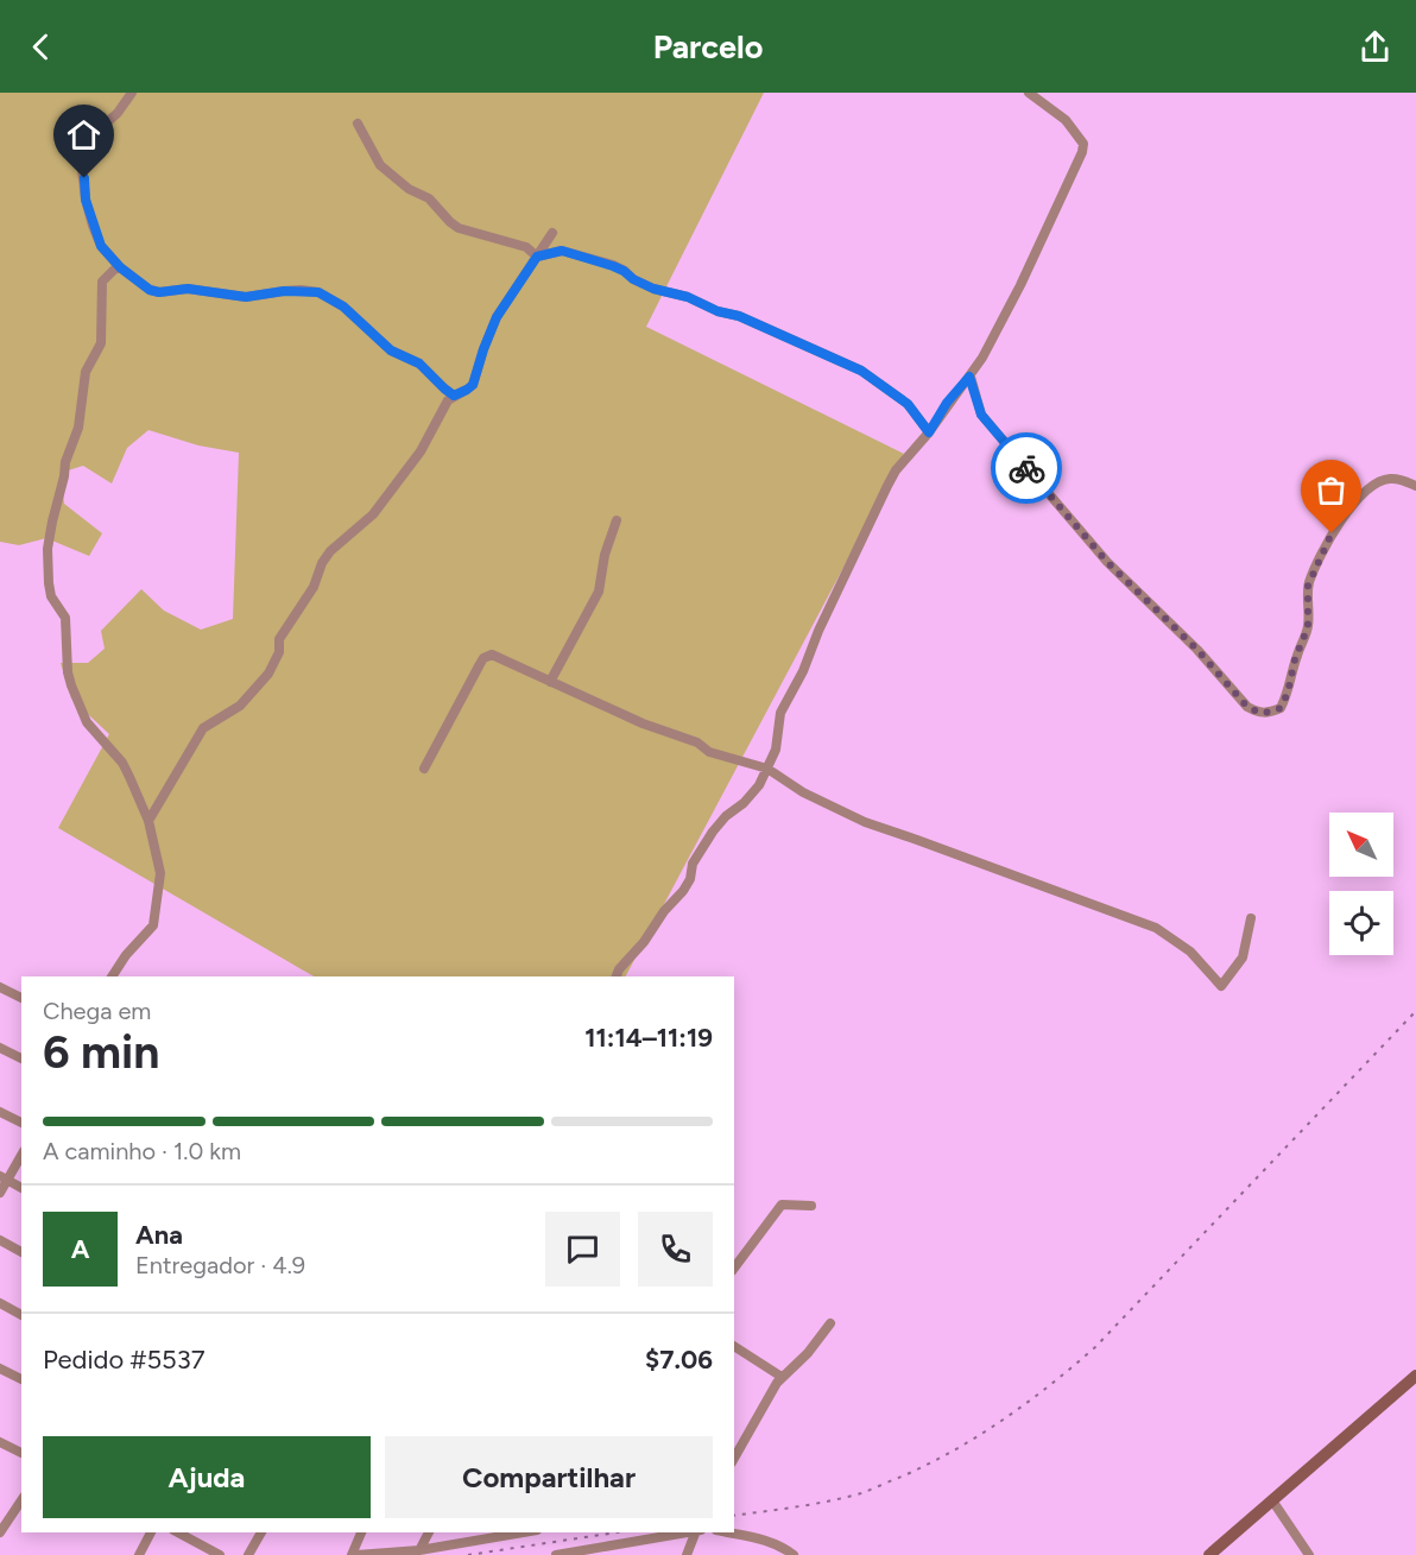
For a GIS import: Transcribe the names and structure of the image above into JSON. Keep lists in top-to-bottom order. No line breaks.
{"north":"top left","page":{"header":"Parcelo","heading":["6 min","Chega em","11:14–11:19"],"panel":["Ana","Entregador · 4.9","Pedido #5537","$7.06"],"bar":"A caminho · 1.0 km","round":"A","buttons":["Ajuda","Compartilhar"]}}
